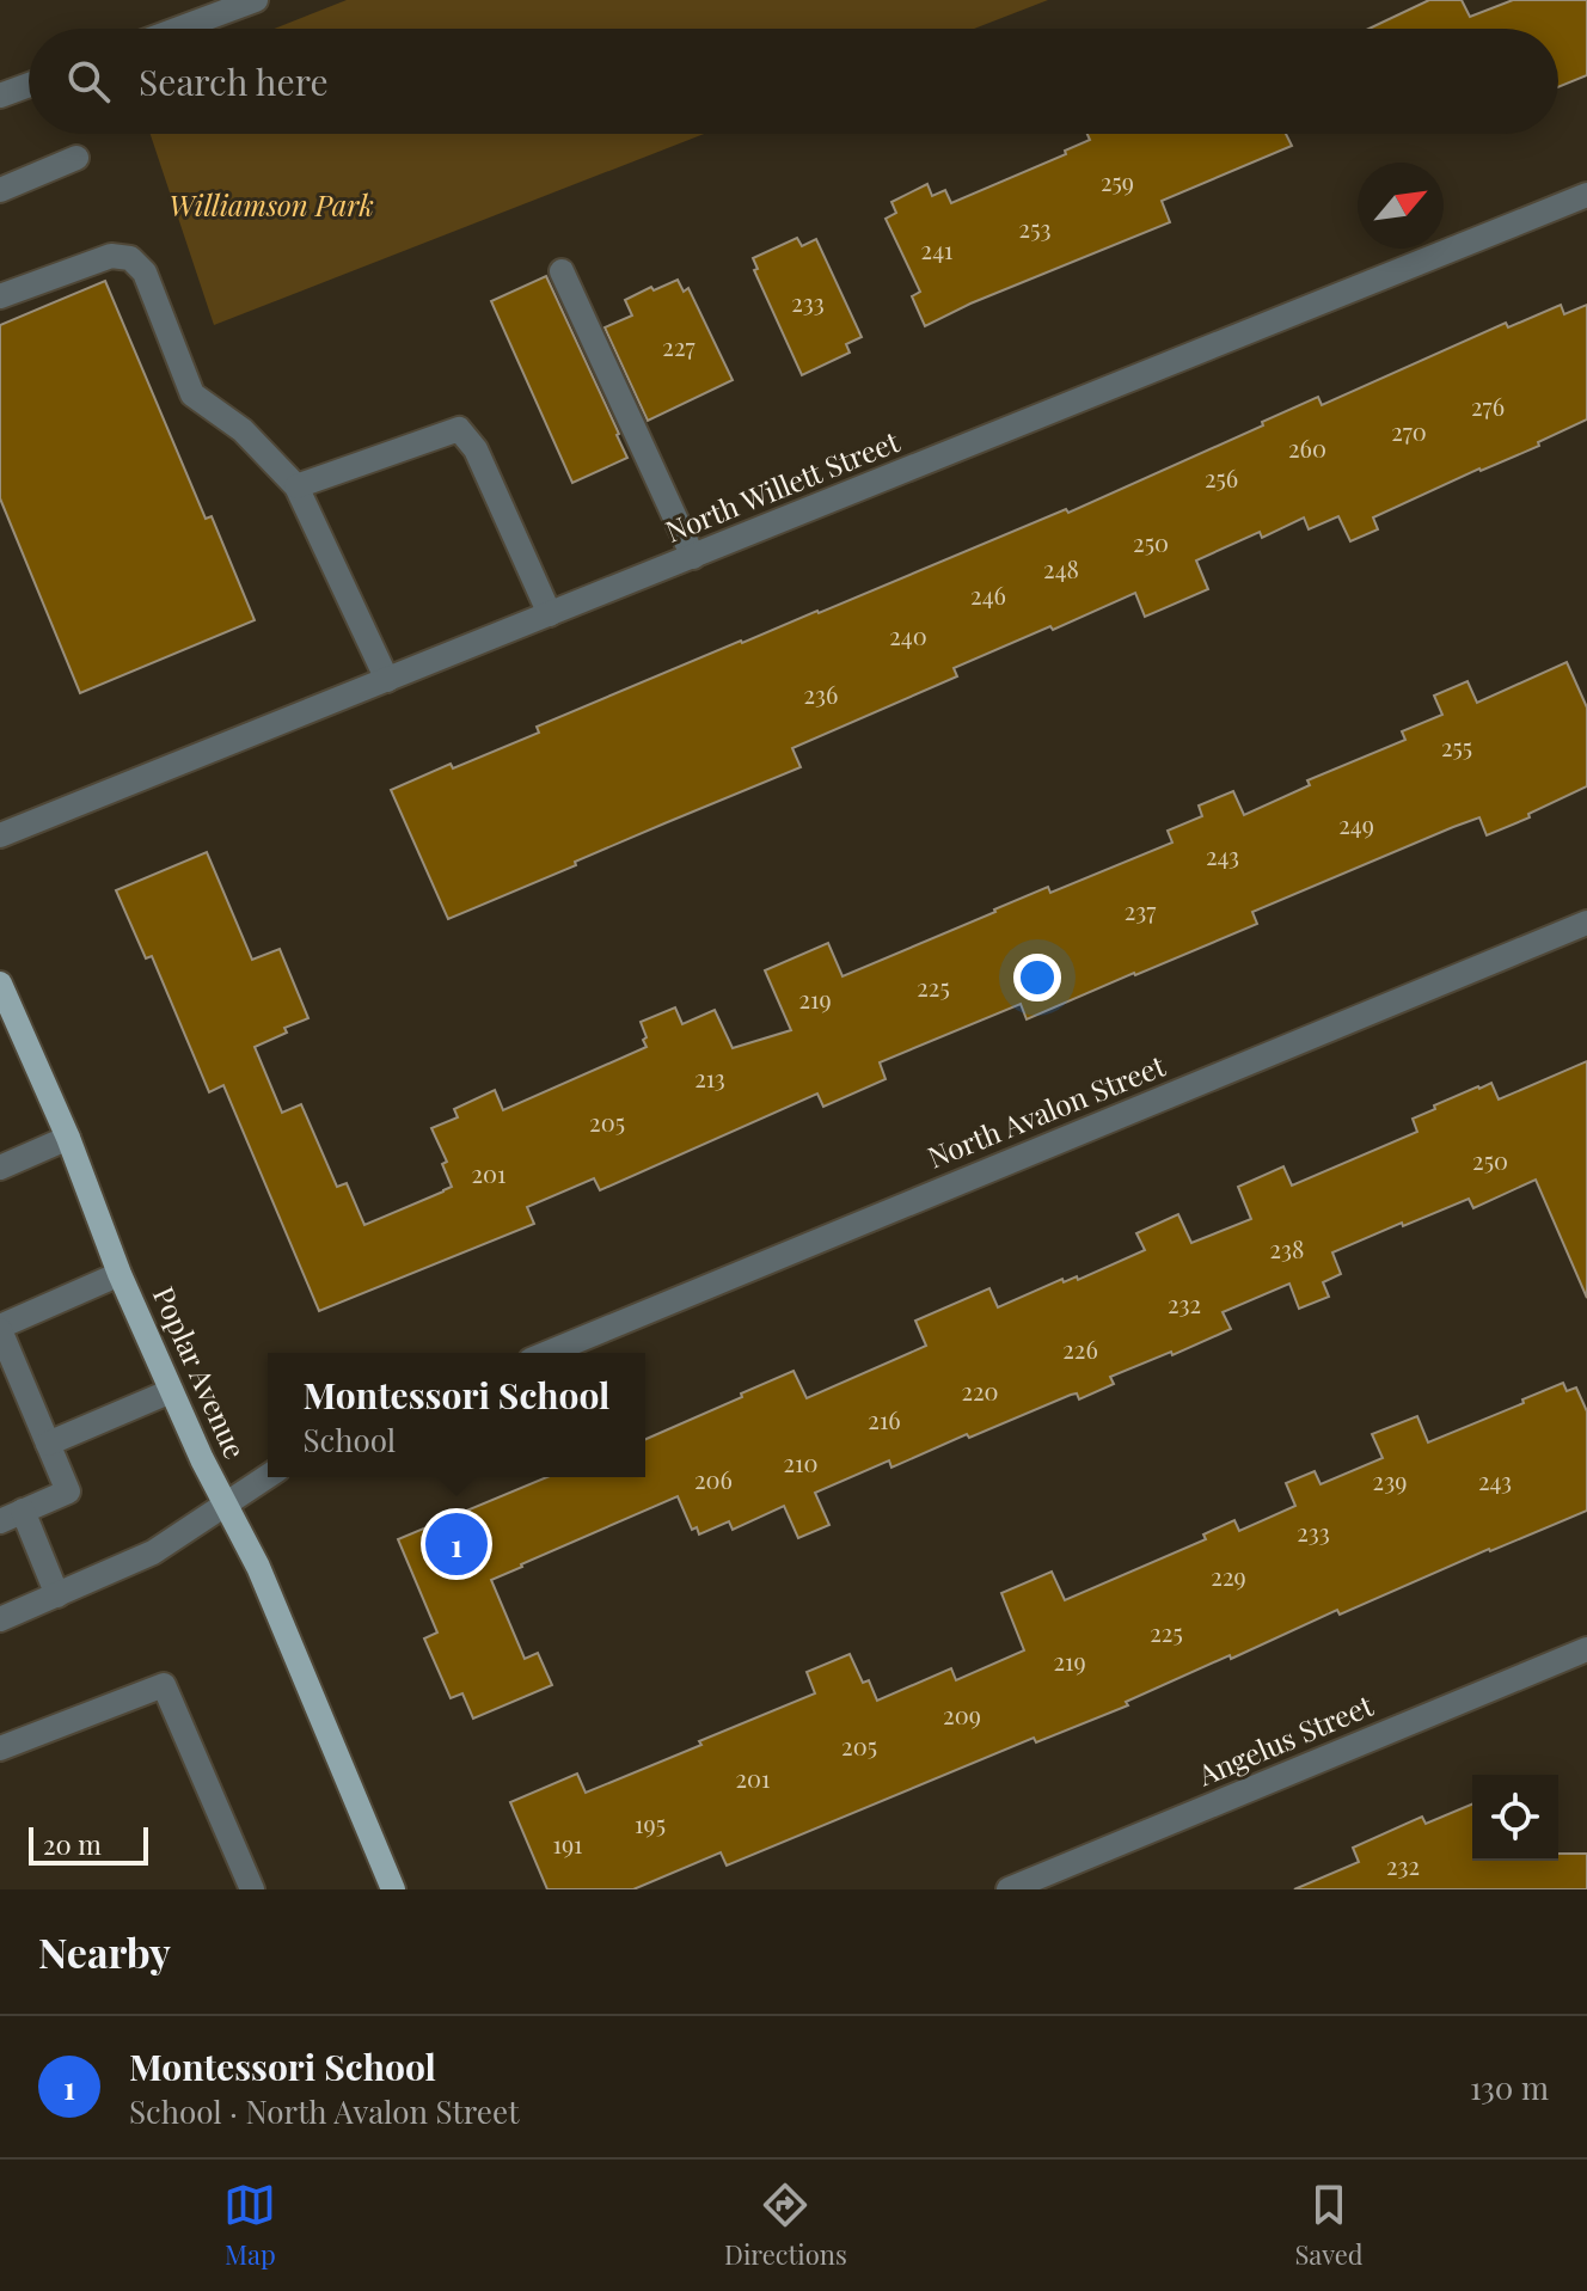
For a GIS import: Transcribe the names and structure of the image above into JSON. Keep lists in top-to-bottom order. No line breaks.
{"streets":{"main road":["Poplar Avenue"],"street":["North Willett Street","North Avalon Street","Angelus Street"]},"parks":["Williamson Park"],"house_numbers":["259","253","241","233","227","276","270","260","256","250","248","246","240","236","255","249","243","237","225","219","213","205","250","201","238","232","226","220","216","210","206","239","243","233","229","225","219","209","205","201","195","191","232"],"scale_bar":"20 m","north":"top right","page":{"search":"Search here","popup":["Montessori School","School"],"pins":"1","scale":"20 m","heading":"Nearby","list":[{"mark":"1","name":"Montessori School","note":"School · North Avalon Street","value":"130 m"}],"nav":["Map","Directions","Saved"]}}
